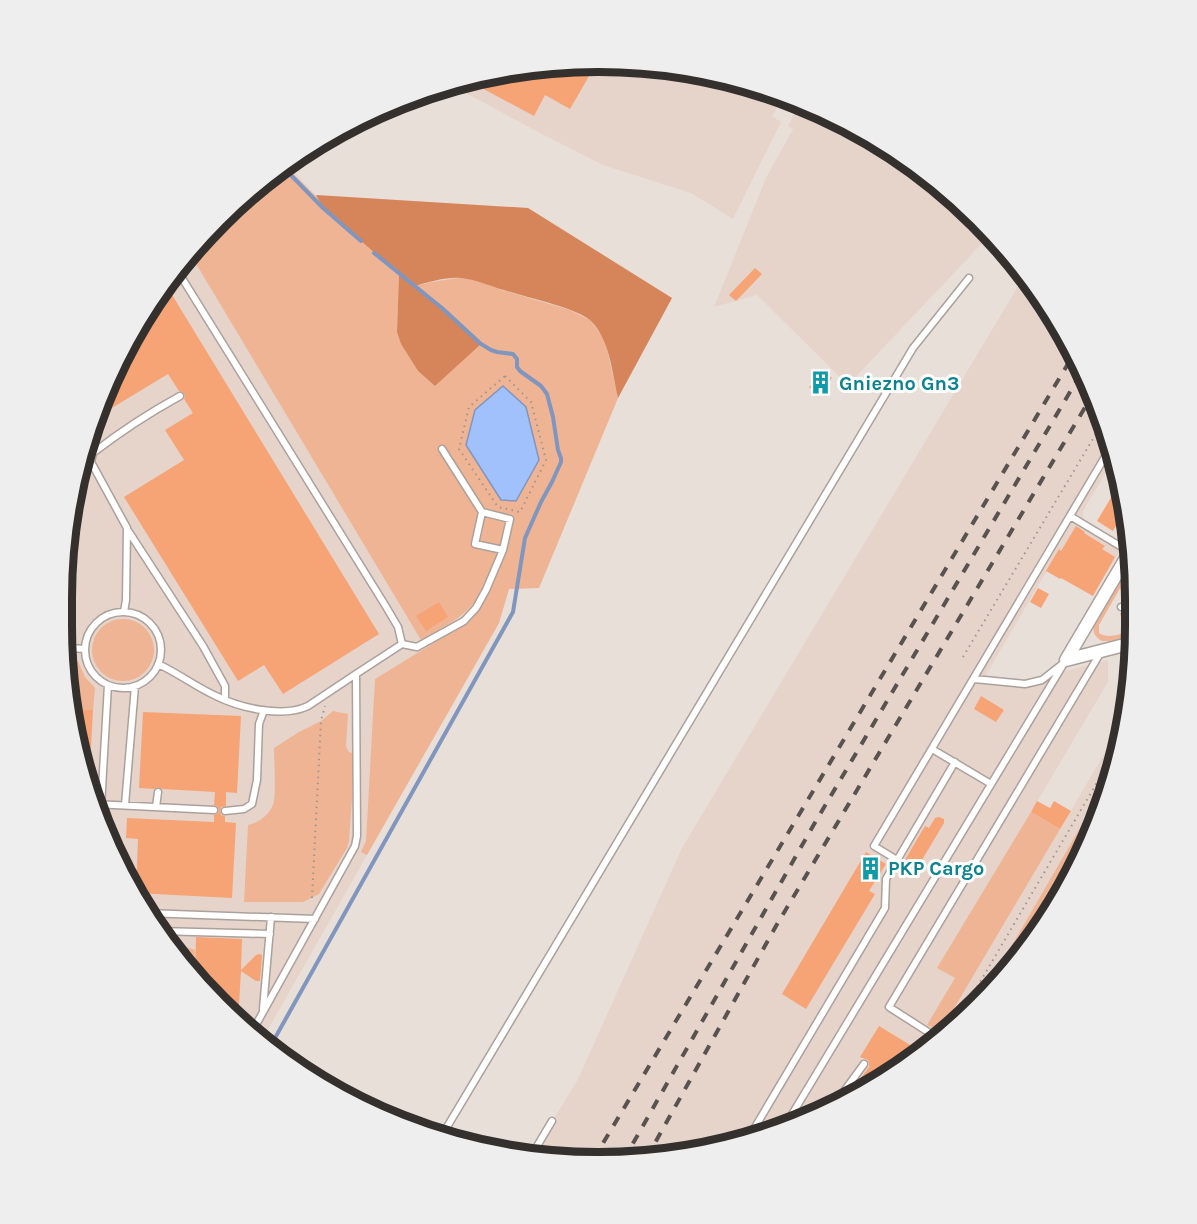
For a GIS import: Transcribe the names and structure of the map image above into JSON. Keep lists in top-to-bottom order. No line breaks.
{"places":{"building":["Gniezno Gn3","PKP Cargo"]}}
